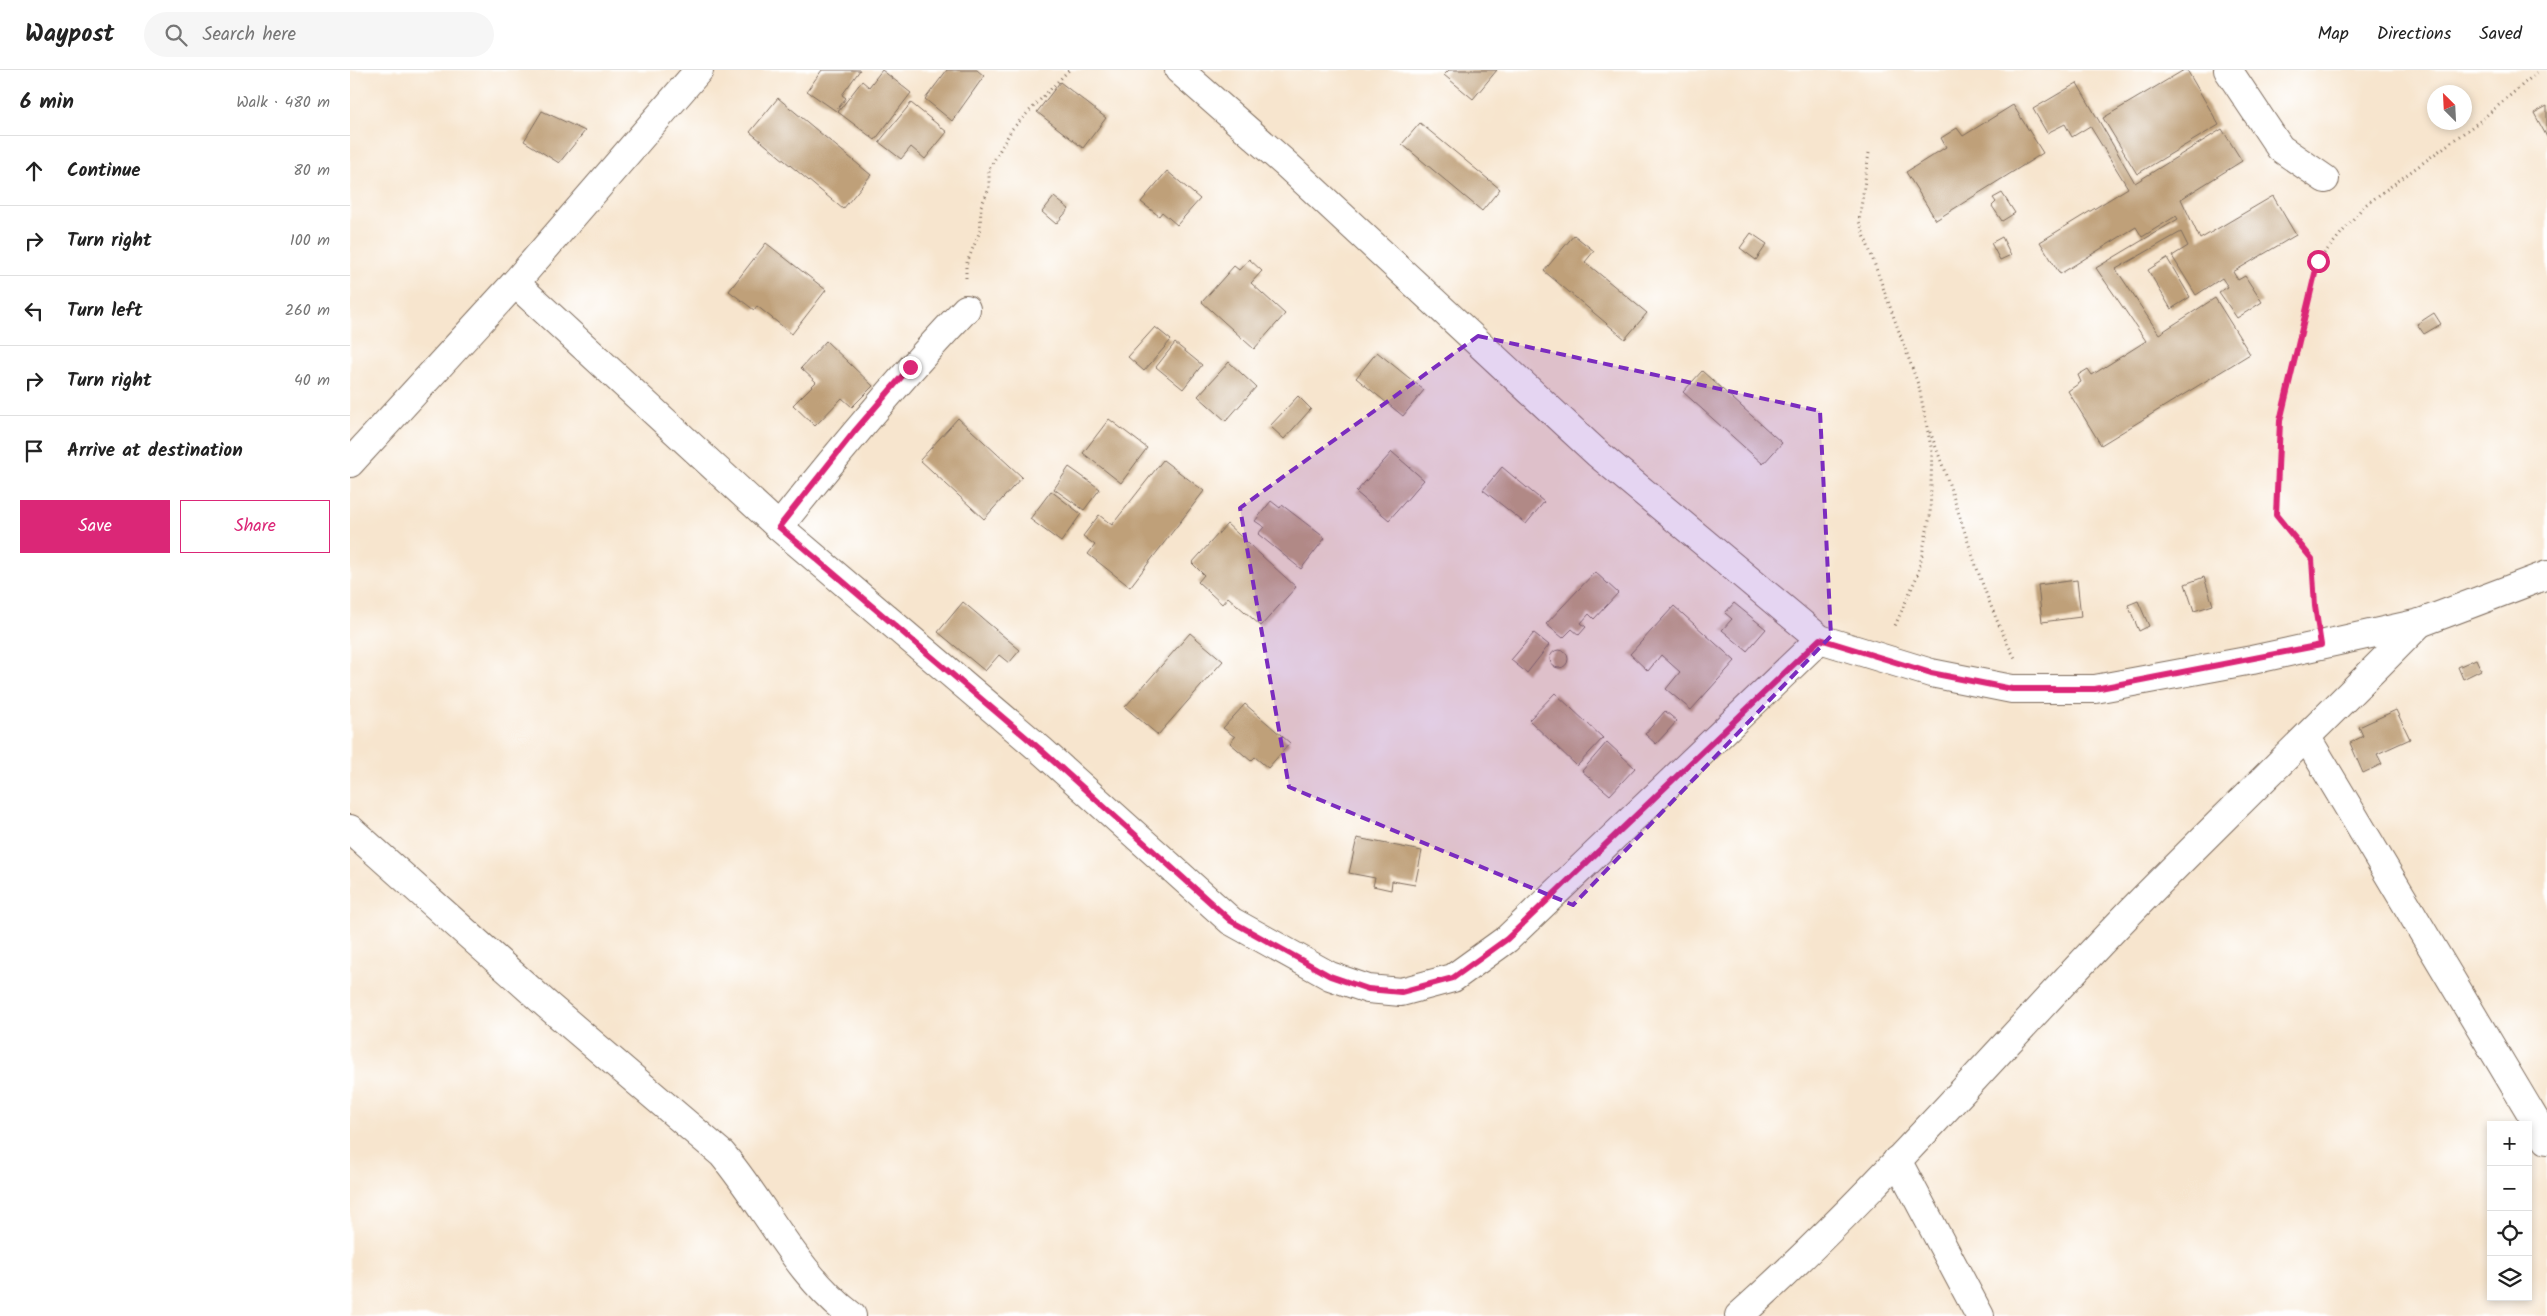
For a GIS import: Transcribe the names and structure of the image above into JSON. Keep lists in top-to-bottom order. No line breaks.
{"north":"top left","page":{"header":"Waypost","search":"Search here","nav":["Map","Directions","Saved"],"heading":["6 min","Walk · 480 m"],"list":[["Continue","80 m"],["Turn right","100 m"],["Turn left","260 m"],["Turn right","40 m"],"Arrive at destination"],"buttons":["Save","Share"],"map_buttons":["+","−"]}}
